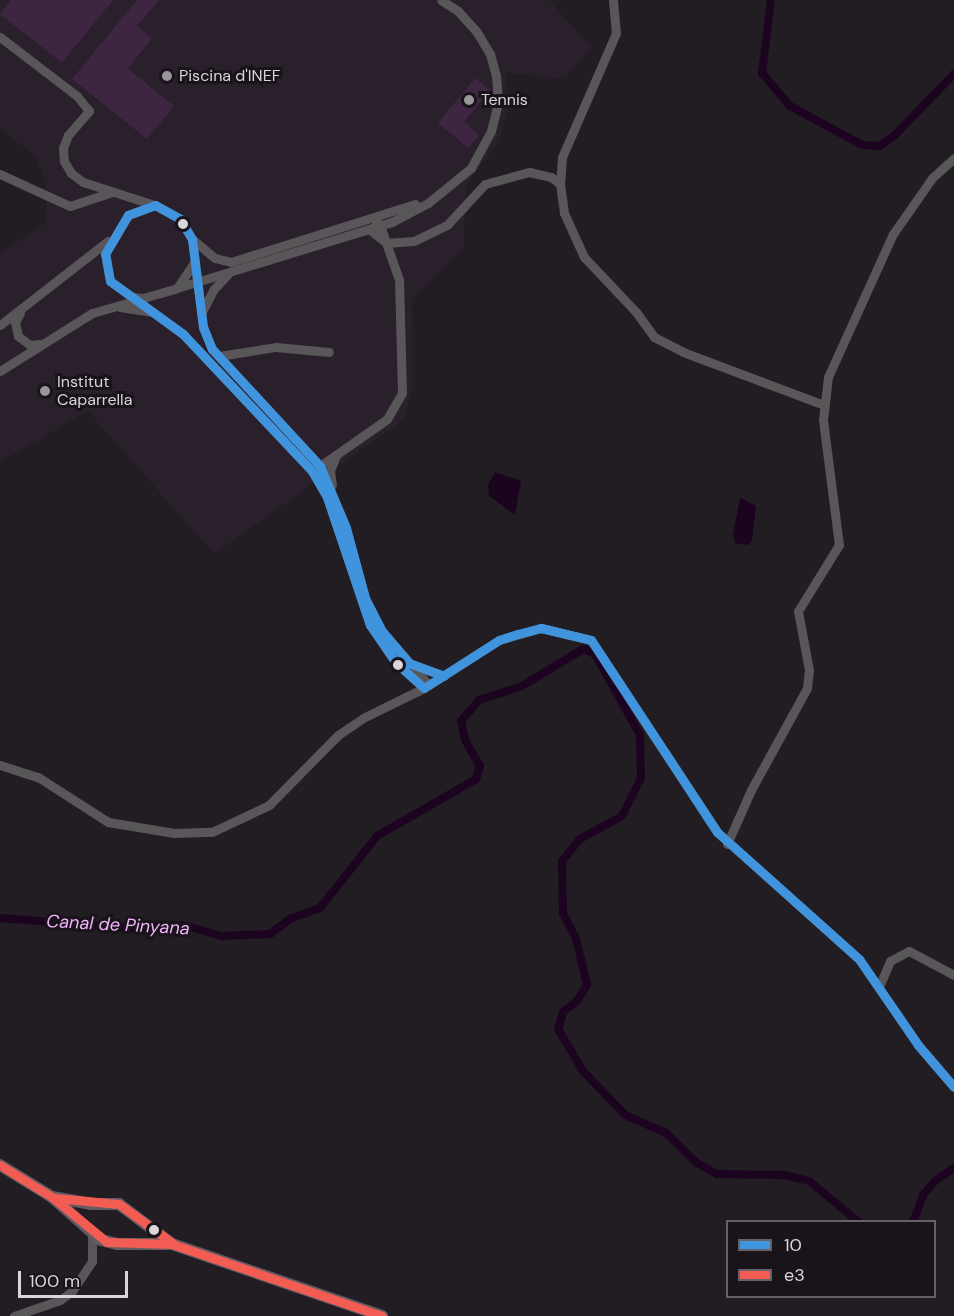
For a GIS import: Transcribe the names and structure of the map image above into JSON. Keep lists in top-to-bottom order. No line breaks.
{"water":["Canal de Pinyana"],"places":["Piscina d'INEF","Tennis","Institut Caparrella"],"lines":["transit line 10","transit line e3"],"legend":["10","e3"],"scale_bar":"100 m"}
